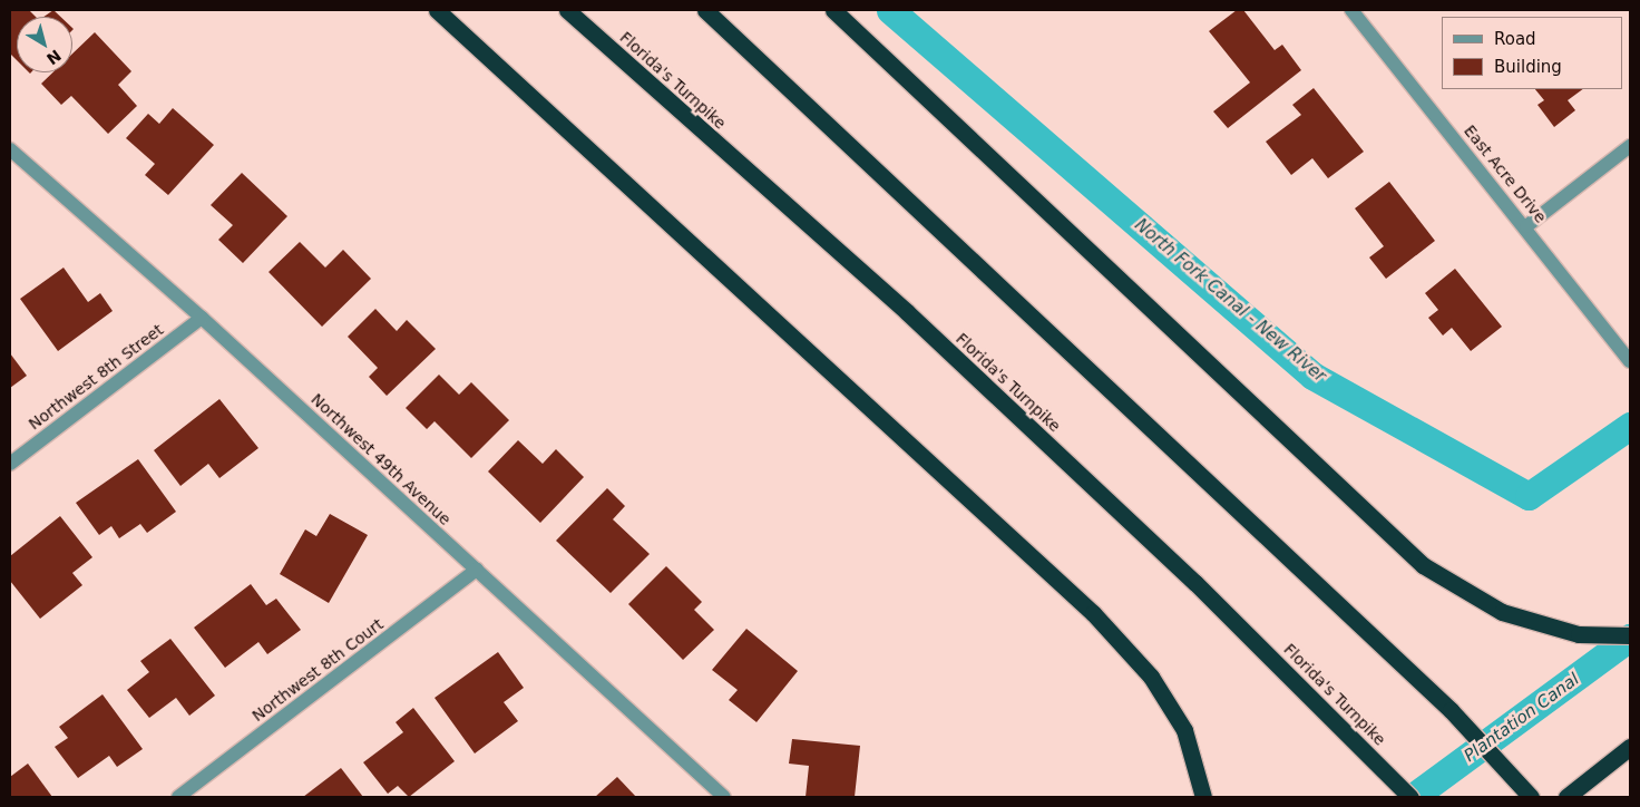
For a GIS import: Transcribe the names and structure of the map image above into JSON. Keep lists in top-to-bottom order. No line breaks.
{"streets":{"highway":["Florida's Turnpike"],"street":["East Acre Drive","Northwest 8th Street","Northwest 49th Avenue","Northwest 8th Court"]},"crossings":[["Northwest 8th Street","Northwest 49th Avenue"],["Northwest 49th Avenue","Northwest 8th Court"]],"water":["North Fork Canal - New River","Plantation Canal"],"legend":["Road","Building"],"north":"bottom right"}
